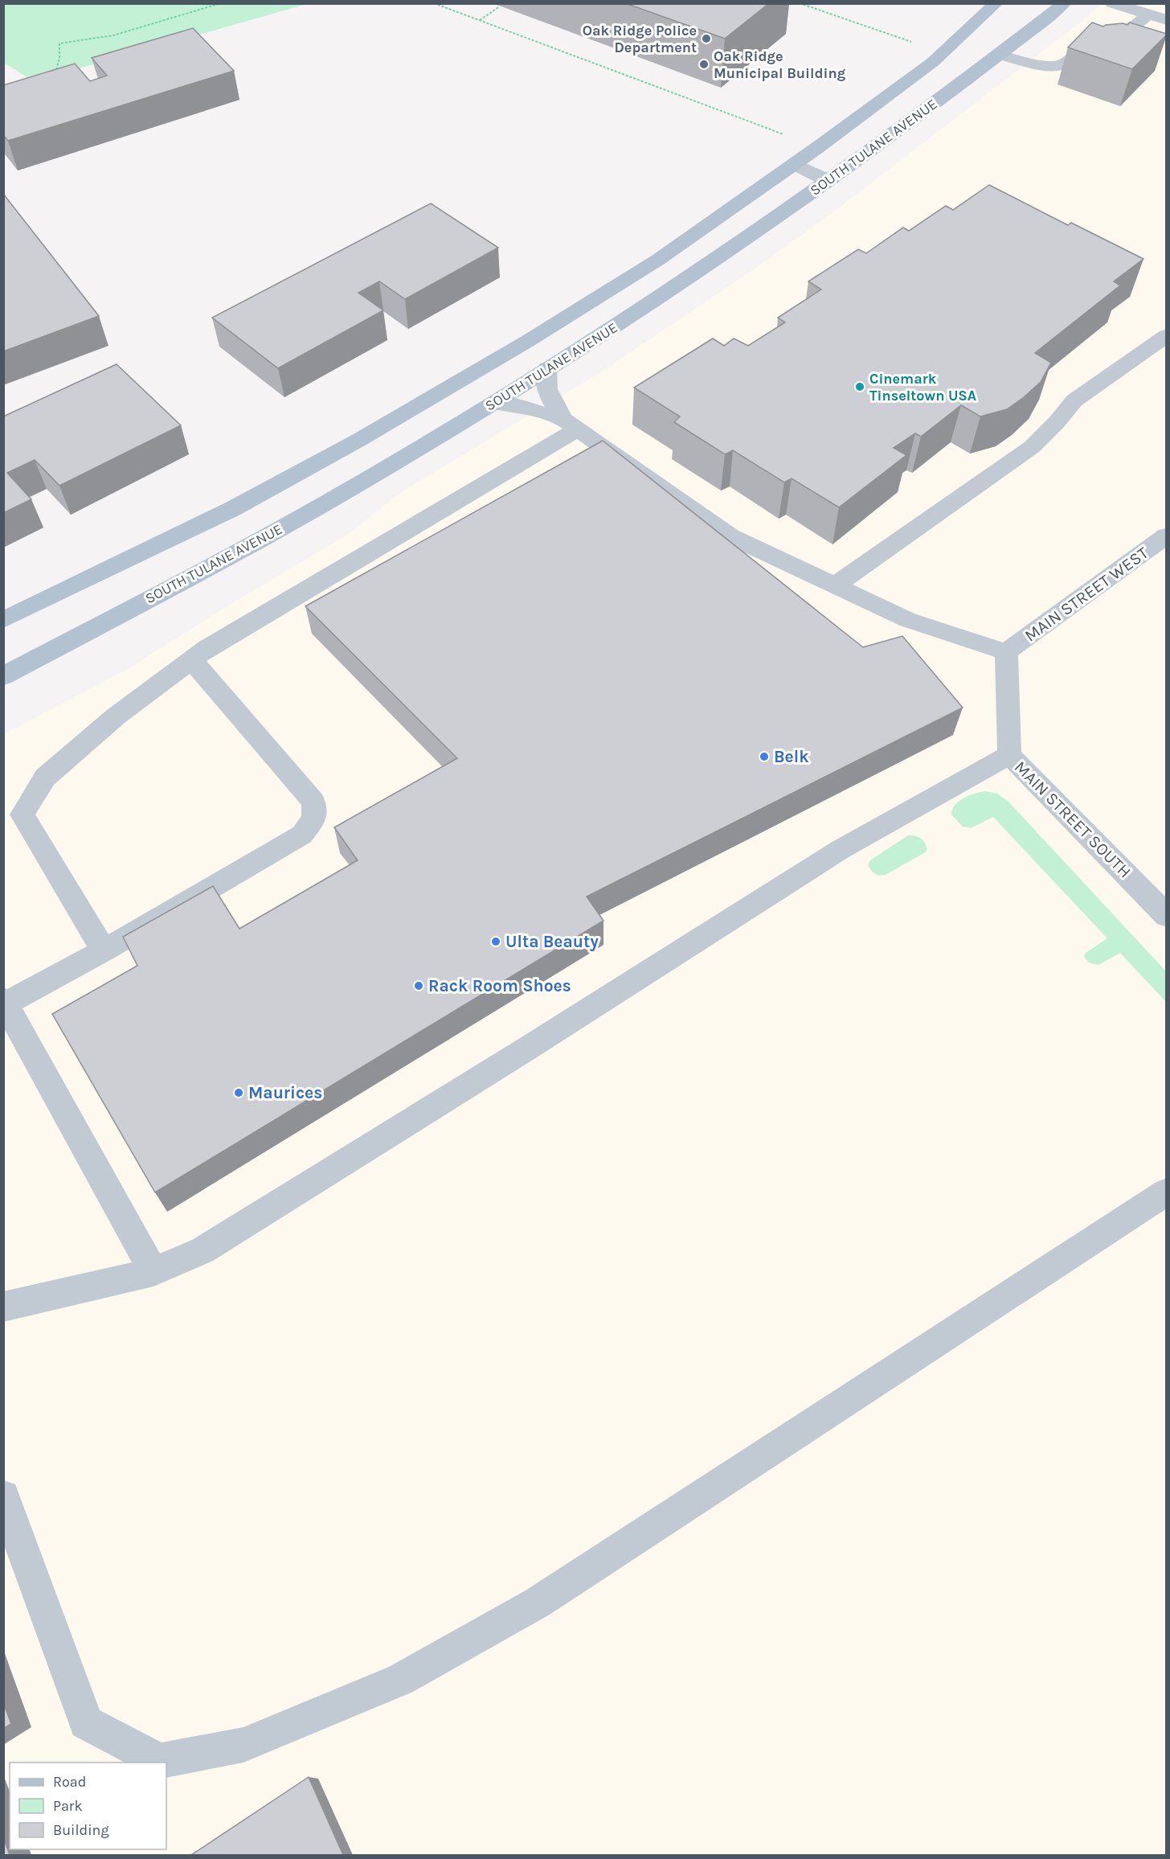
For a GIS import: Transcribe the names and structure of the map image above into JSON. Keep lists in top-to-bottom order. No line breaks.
{"streets":{"main road":["SOUTH TULANE AVENUE"],"street":["MAIN STREET WEST","MAIN STREET SOUTH"]},"crossings":[["MAIN STREET WEST","MAIN STREET SOUTH"]],"places":["Oak Ridge Police Department","Oak Ridge Municipal Building","Cinemark Tinseltown USA","Belk","Ulta Beauty","Rack Room Shoes","Maurices"],"legend":["Road","Park","Building"]}
